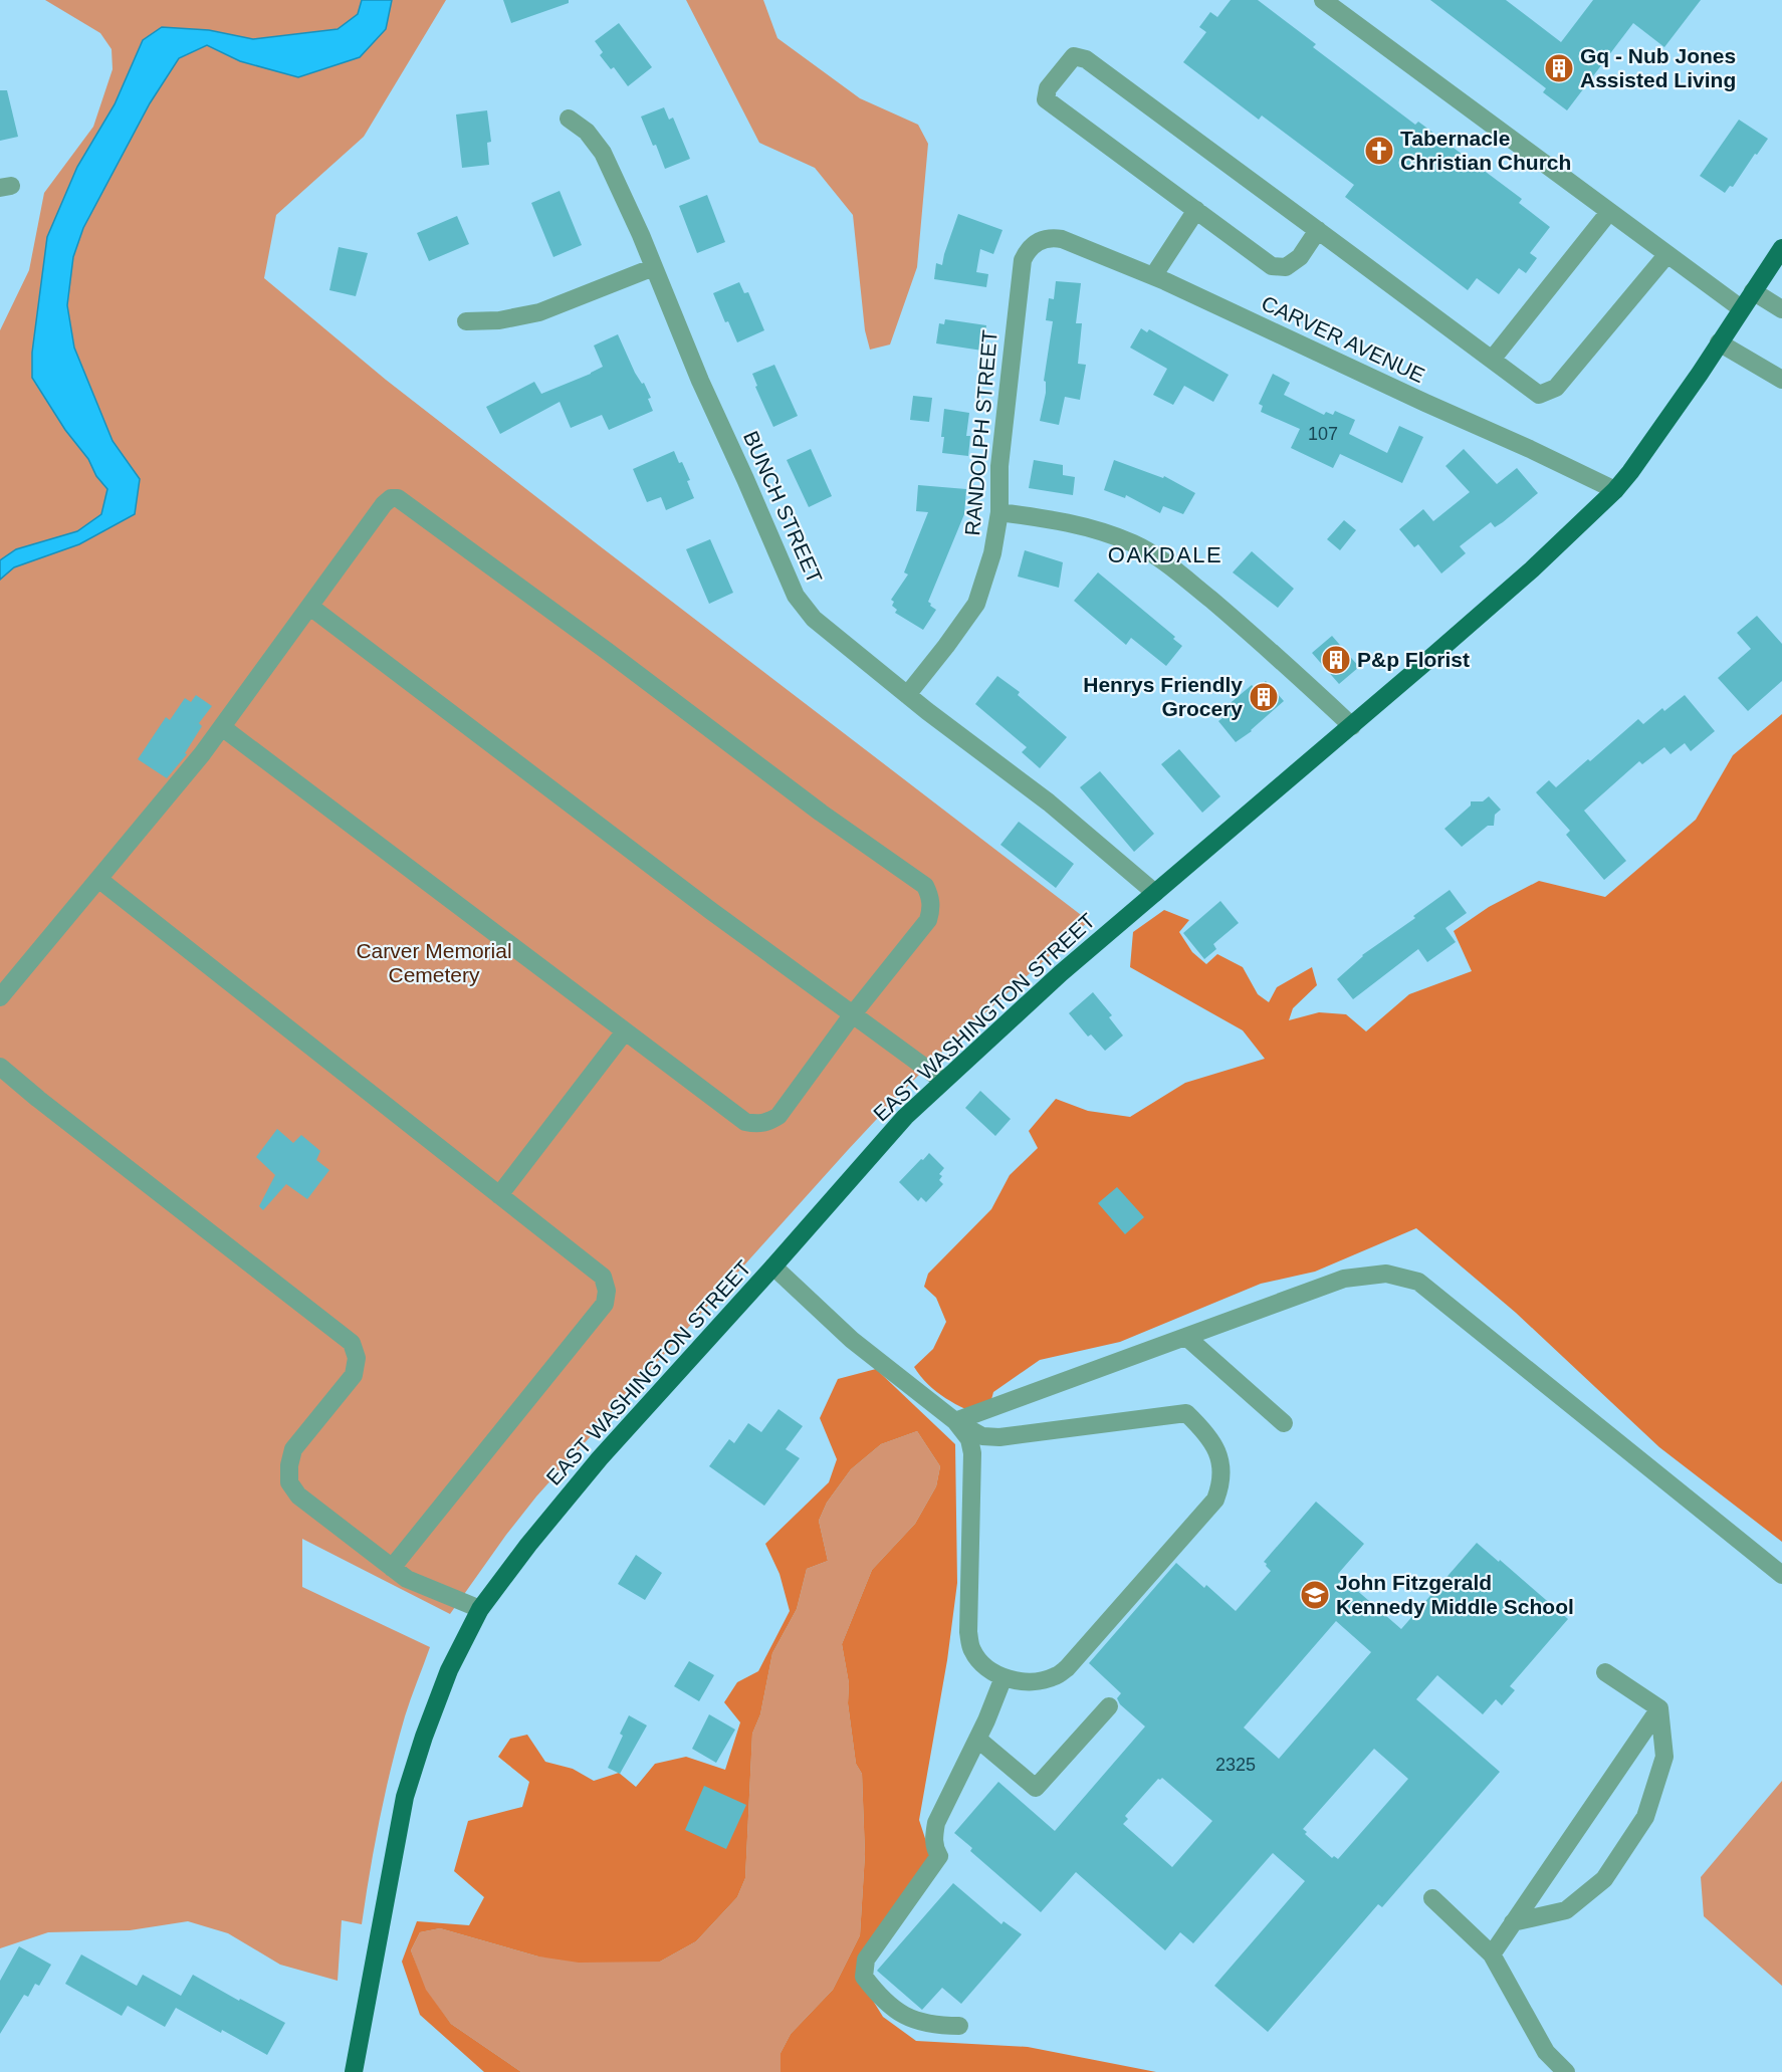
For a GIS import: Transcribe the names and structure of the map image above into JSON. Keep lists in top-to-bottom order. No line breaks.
{"streets":{"main road":["EAST WASHINGTON STREET"],"street":["CARVER AVENUE","RANDOLPH STREET","BUNCH STREET"]},"crossings":[["CARVER AVENUE","RANDOLPH STREET"],["CARVER AVENUE","EAST WASHINGTON STREET"],["RANDOLPH STREET","BUNCH STREET"],["BUNCH STREET","EAST WASHINGTON STREET"]],"districts":["OAKDALE"],"parks":["Carver Memorial Cemetery"],"places":{"building":["Gq - Nub Jones Assisted Living","P&p Florist","Henrys Friendly Grocery"],"church":["Tabernacle Christian Church"],"school or university":["John Fitzgerald Kennedy Middle School"]},"house_numbers":["107","2325"]}
